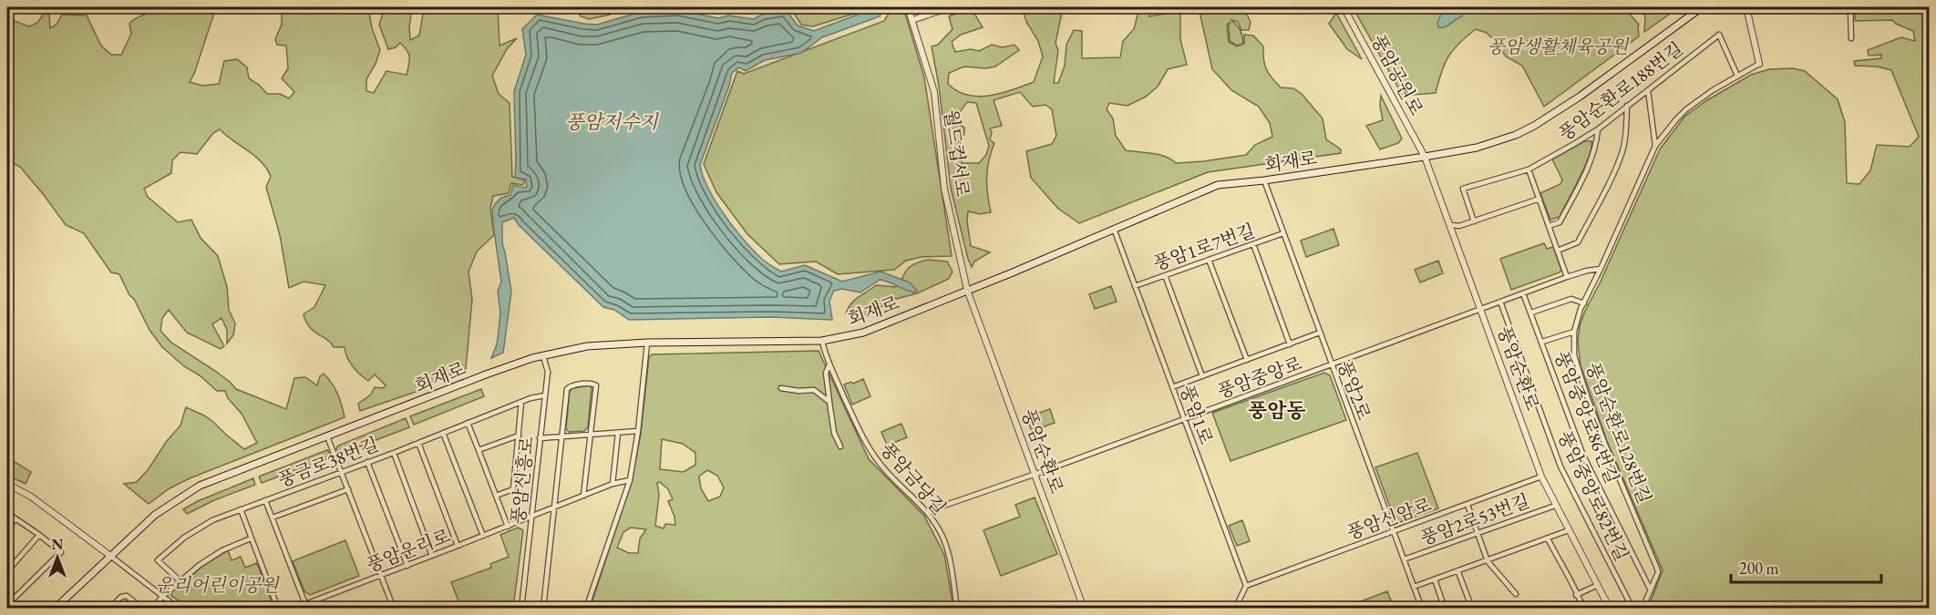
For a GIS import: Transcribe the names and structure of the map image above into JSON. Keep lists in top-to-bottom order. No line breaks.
{"streets":{"main road":["회재로"],"street":["풍암공원로","풍암순환로188번길","월드컵서로","풍암1로7번길","풍암순환로","풍암중앙로","풍암2로","풍암1로","풍암중앙로86번길","풍암순환로128번길","풍금로38번길","풍암금당길","풍암신흥로","풍암중앙로82번길","풍암신암로","풍암2로53번길","풍암운리로"]},"crossings":[["풍암공원로","회재로"],["풍암공원로","풍암순환로"],["풍암순환로188번길","풍암순환로128번길"],["월드컵서로","회재로"],["월드컵서로","풍암순환로"],["회재로","풍암순환로"],["회재로","풍암2로"],["회재로","풍암1로"],["회재로","풍암금당길"],["회재로","풍암신흥로"],["풍암1로7번길","풍암2로"],["풍암1로7번길","풍암1로"],["풍암순환로","풍암중앙로"],["풍암순환로","풍암신암로"],["풍암순환로","풍암2로53번길"],["풍암중앙로","풍암2로"],["풍암중앙로","풍암1로"],["풍암중앙로","풍암중앙로86번길"],["풍암중앙로","풍암순환로128번길"],["풍암중앙로","풍암금당길"],["풍암중앙로","풍암중앙로82번길"],["풍암2로","풍암신암로"],["풍암2로","풍암2로53번길"],["풍암1로","풍암신암로"],["풍암중앙로86번길","풍암순환로128번길"],["풍금로38번길","풍암신흥로"],["풍암신흥로","풍암운리로"]],"districts":["풍암동"],"water":["풍암저수지"],"parks":["풍암생활체육공원","운리어린이공원"],"scale_bar":"200 m","north":"top"}
